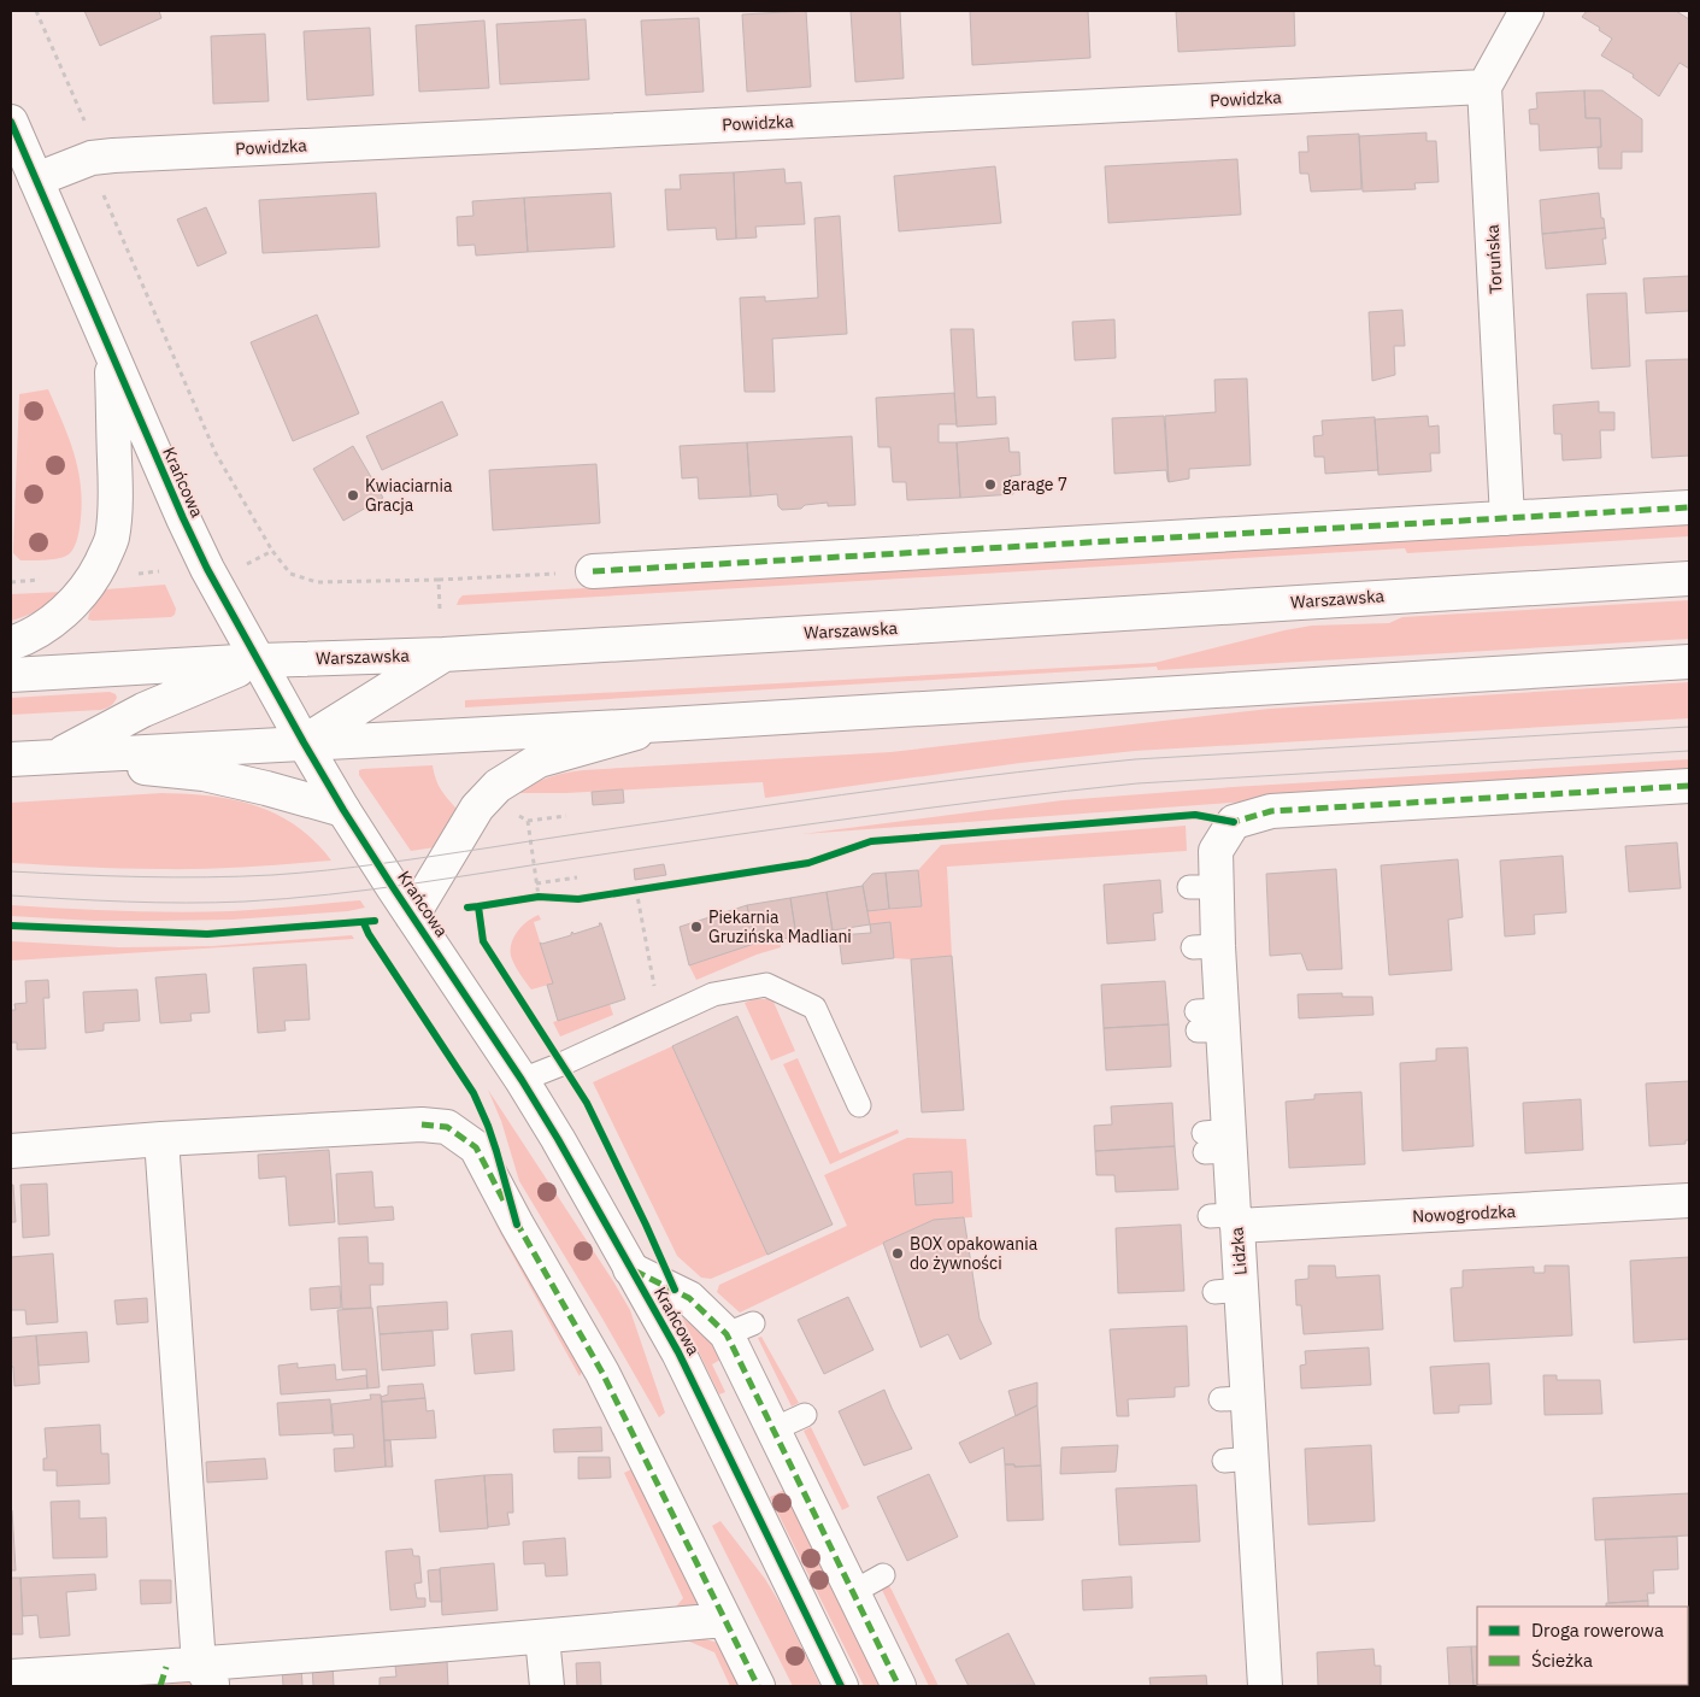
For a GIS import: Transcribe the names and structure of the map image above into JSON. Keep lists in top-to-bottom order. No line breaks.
{"streets":{"street":["Powidzka","Toruńska","Krańcowa","Warszawska","Nowogrodzka","Lidzka"]},"crossings":[["Powidzka","Toruńska"],["Powidzka","Krańcowa"],["Krańcowa","Warszawska"],["Nowogrodzka","Lidzka"]],"places":["garage 7","Kwiaciarnia Gracja","Piekarnia Gruzińska Madliani","BOX opakowania do żywności"],"legend":["Droga rowerowa","Ścieżka"]}
